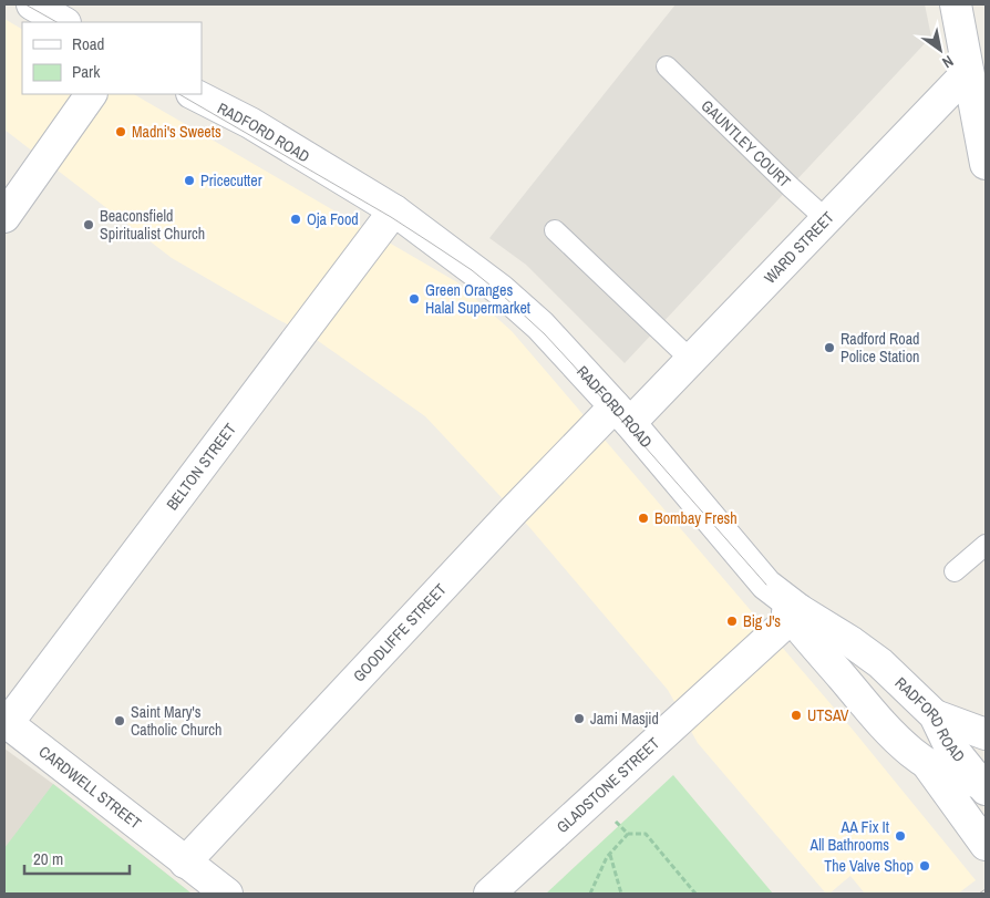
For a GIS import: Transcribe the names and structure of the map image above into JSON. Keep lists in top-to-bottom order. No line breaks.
{"streets":{"street":["RADFORD ROAD","WARD STREET","BELTON STREET","GOODLIFFE STREET","GLADSTONE STREET","CARDWELL STREET"],"lane":["GAUNTLEY COURT"]},"crossings":[["RADFORD ROAD","WARD STREET"],["RADFORD ROAD","BELTON STREET"],["RADFORD ROAD","GOODLIFFE STREET"],["RADFORD ROAD","GLADSTONE STREET"],["GAUNTLEY COURT","WARD STREET"],["WARD STREET","GOODLIFFE STREET"],["BELTON STREET","CARDWELL STREET"],["GOODLIFFE STREET","CARDWELL STREET"]],"places":["Madni's Sweets","Pricecutter","Oja Food","Beaconsfield Spiritualist Church","Green Oranges Halal Supermarket","Radford Road Police Station","Bombay Fresh","Big J's","UTSAV","Jami Masjid","Saint Mary's Catholic Church","AA Fix It All Bathrooms","The Valve Shop"],"legend":["Road","Park"],"scale_bar":"20 m","north":"bottom right"}
